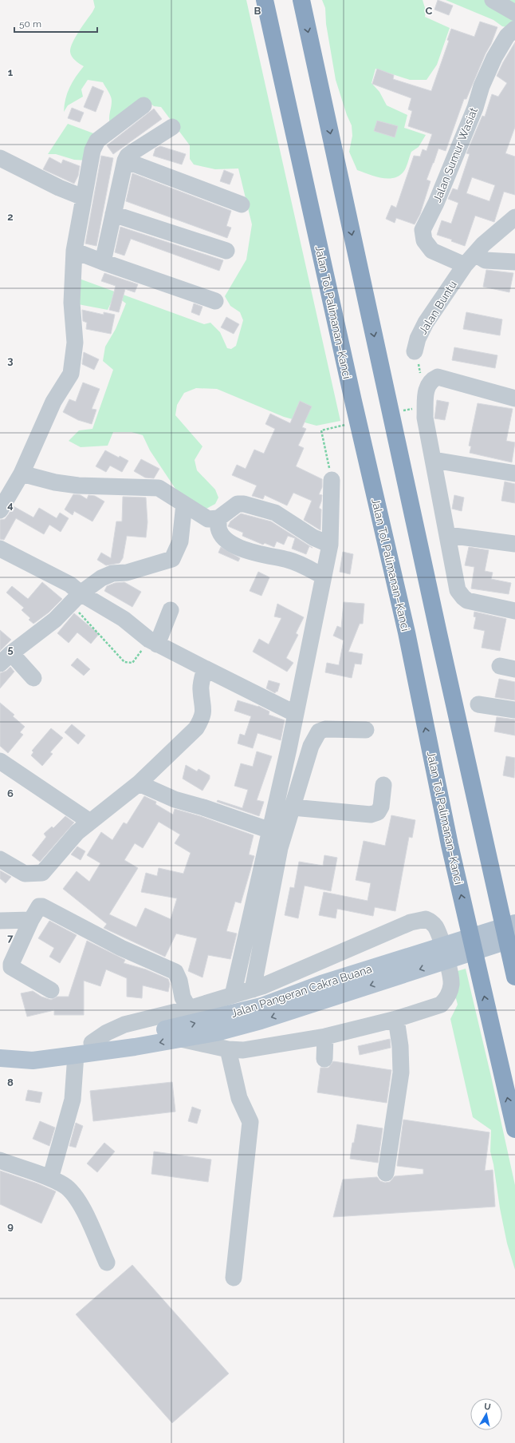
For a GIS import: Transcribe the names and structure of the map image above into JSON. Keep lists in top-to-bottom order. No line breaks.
{"streets":{"highway":["Jalan Tol Palimanan–Kanci"],"main road":["Jalan Pangeran Cakra Buana"],"street":["Jalan Sumur Wasiat","Jalan Buntu"]},"crossings":[["Jalan Sumur Wasiat","Jalan Buntu"]],"scale_bar":"50 m","north":"top","grid":{"columns":["B","C"],"rows":["1","2","3","4","5","6","7","8","9"]}}
